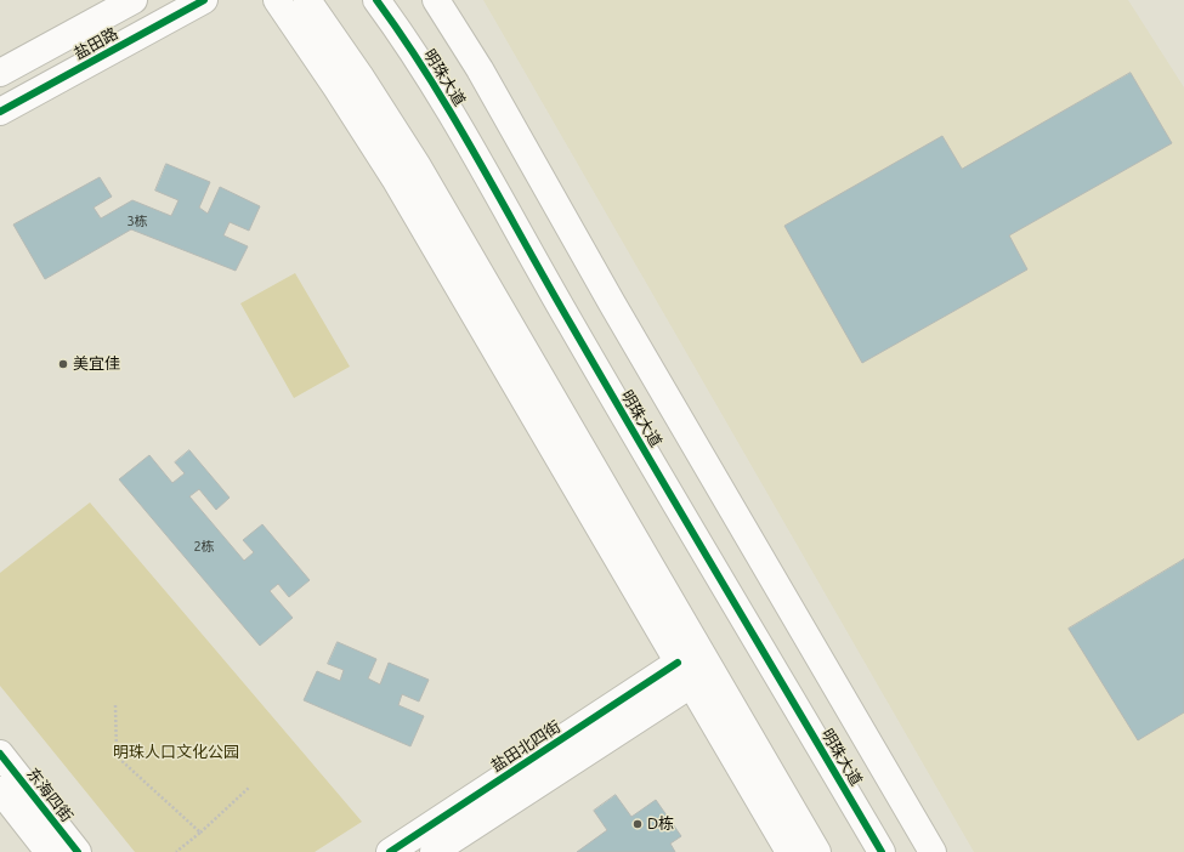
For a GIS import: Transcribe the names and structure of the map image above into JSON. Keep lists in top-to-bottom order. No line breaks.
{"streets":{"street":["盐田路","明珠大道","盐田北四街","东海四街"]},"parks":["明珠人口文化公园"],"places":["美宜佳","D栋"],"house_numbers":["3栋","2栋"]}
